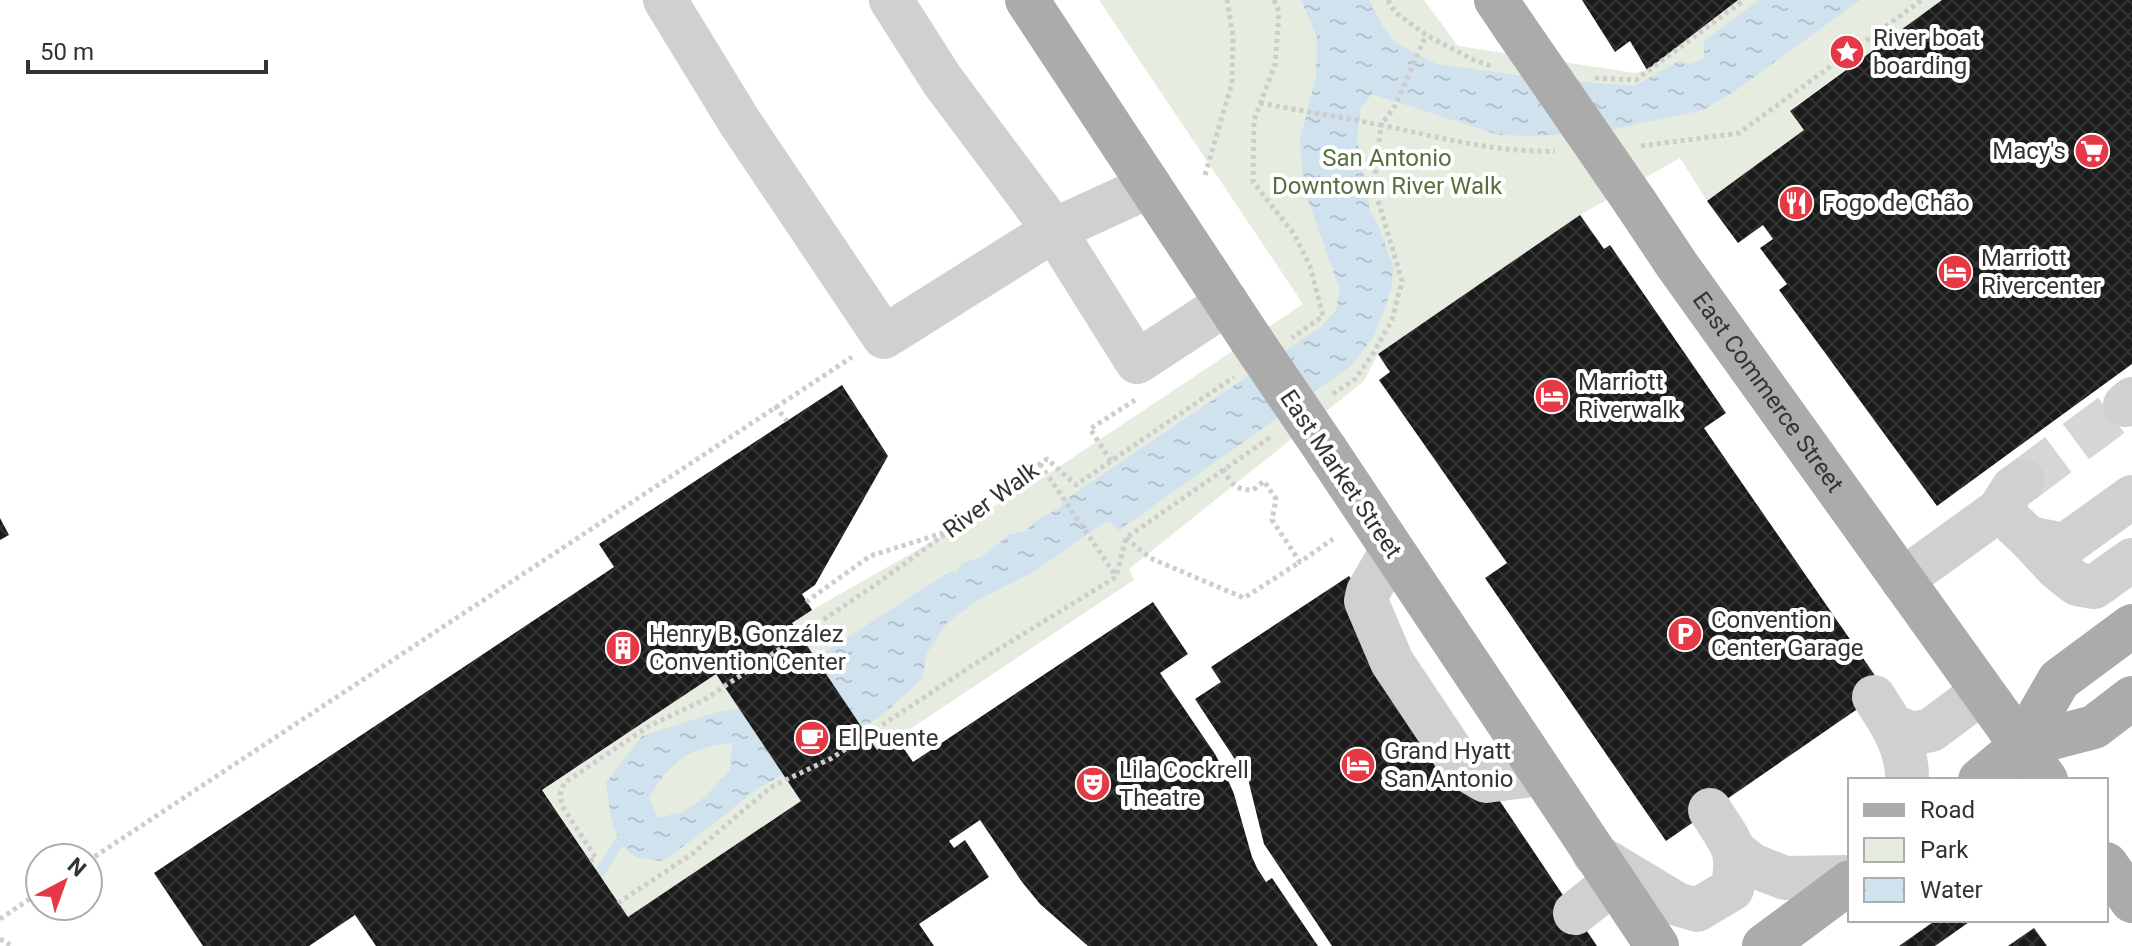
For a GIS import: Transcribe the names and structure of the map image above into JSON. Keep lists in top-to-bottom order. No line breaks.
{"streets":{"main road":["East Commerce Street","East Market Street"],"path":["River Walk"]},"crossings":[["East Market Street","River Walk"]],"parks":["San Antonio Downtown River Walk"],"places":{"place":["River boat boarding"],"supermarket":["Macy's"],"restaurant":["Fogo de Chão"],"hotel":["Marriott Rivercenter","Marriott Riverwalk","Grand Hyatt San Antonio"],"parking":["Convention Center Garage"],"building":["Henry B. González Convention Center"],"cafe":["El Puente"],"theatre":["Lila Cockrell Theatre"]},"legend":["Road","Park","Water"],"scale_bar":"50 m","north":"top right"}
